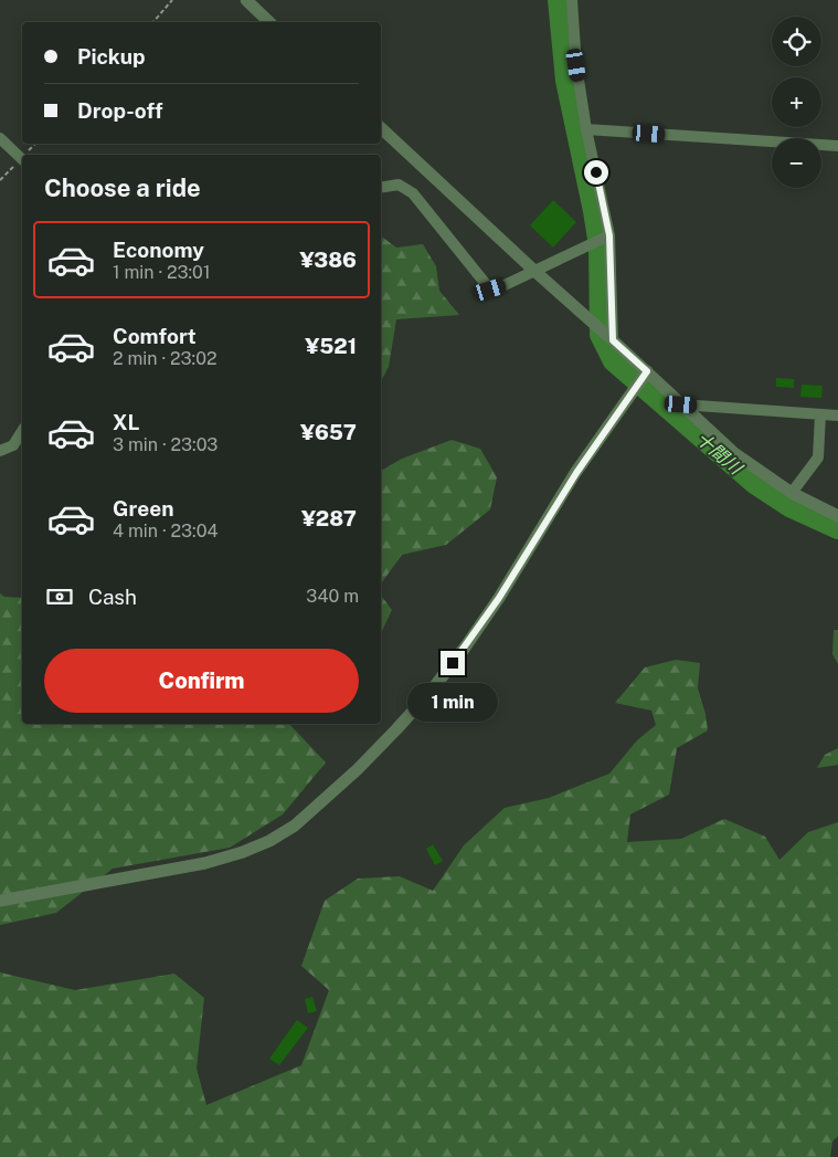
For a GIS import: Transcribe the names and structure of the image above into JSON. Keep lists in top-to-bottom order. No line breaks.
{"water":["十間川"],"page":{"map_buttons":["+","−"],"banner":["Pickup","Drop-off"],"heading":"Choose a ride","list":[{"name":"Economy","note":"1 min · 23:01","value":"¥386"},{"name":"Comfort","note":"2 min · 23:02","value":"¥521"},{"name":"XL","note":"3 min · 23:03","value":"¥657"},{"name":"Green","note":"4 min · 23:04","value":"¥287"}],"pay":["Cash","340 m"],"buttons":"Confirm","bubble":"1 min"}}
